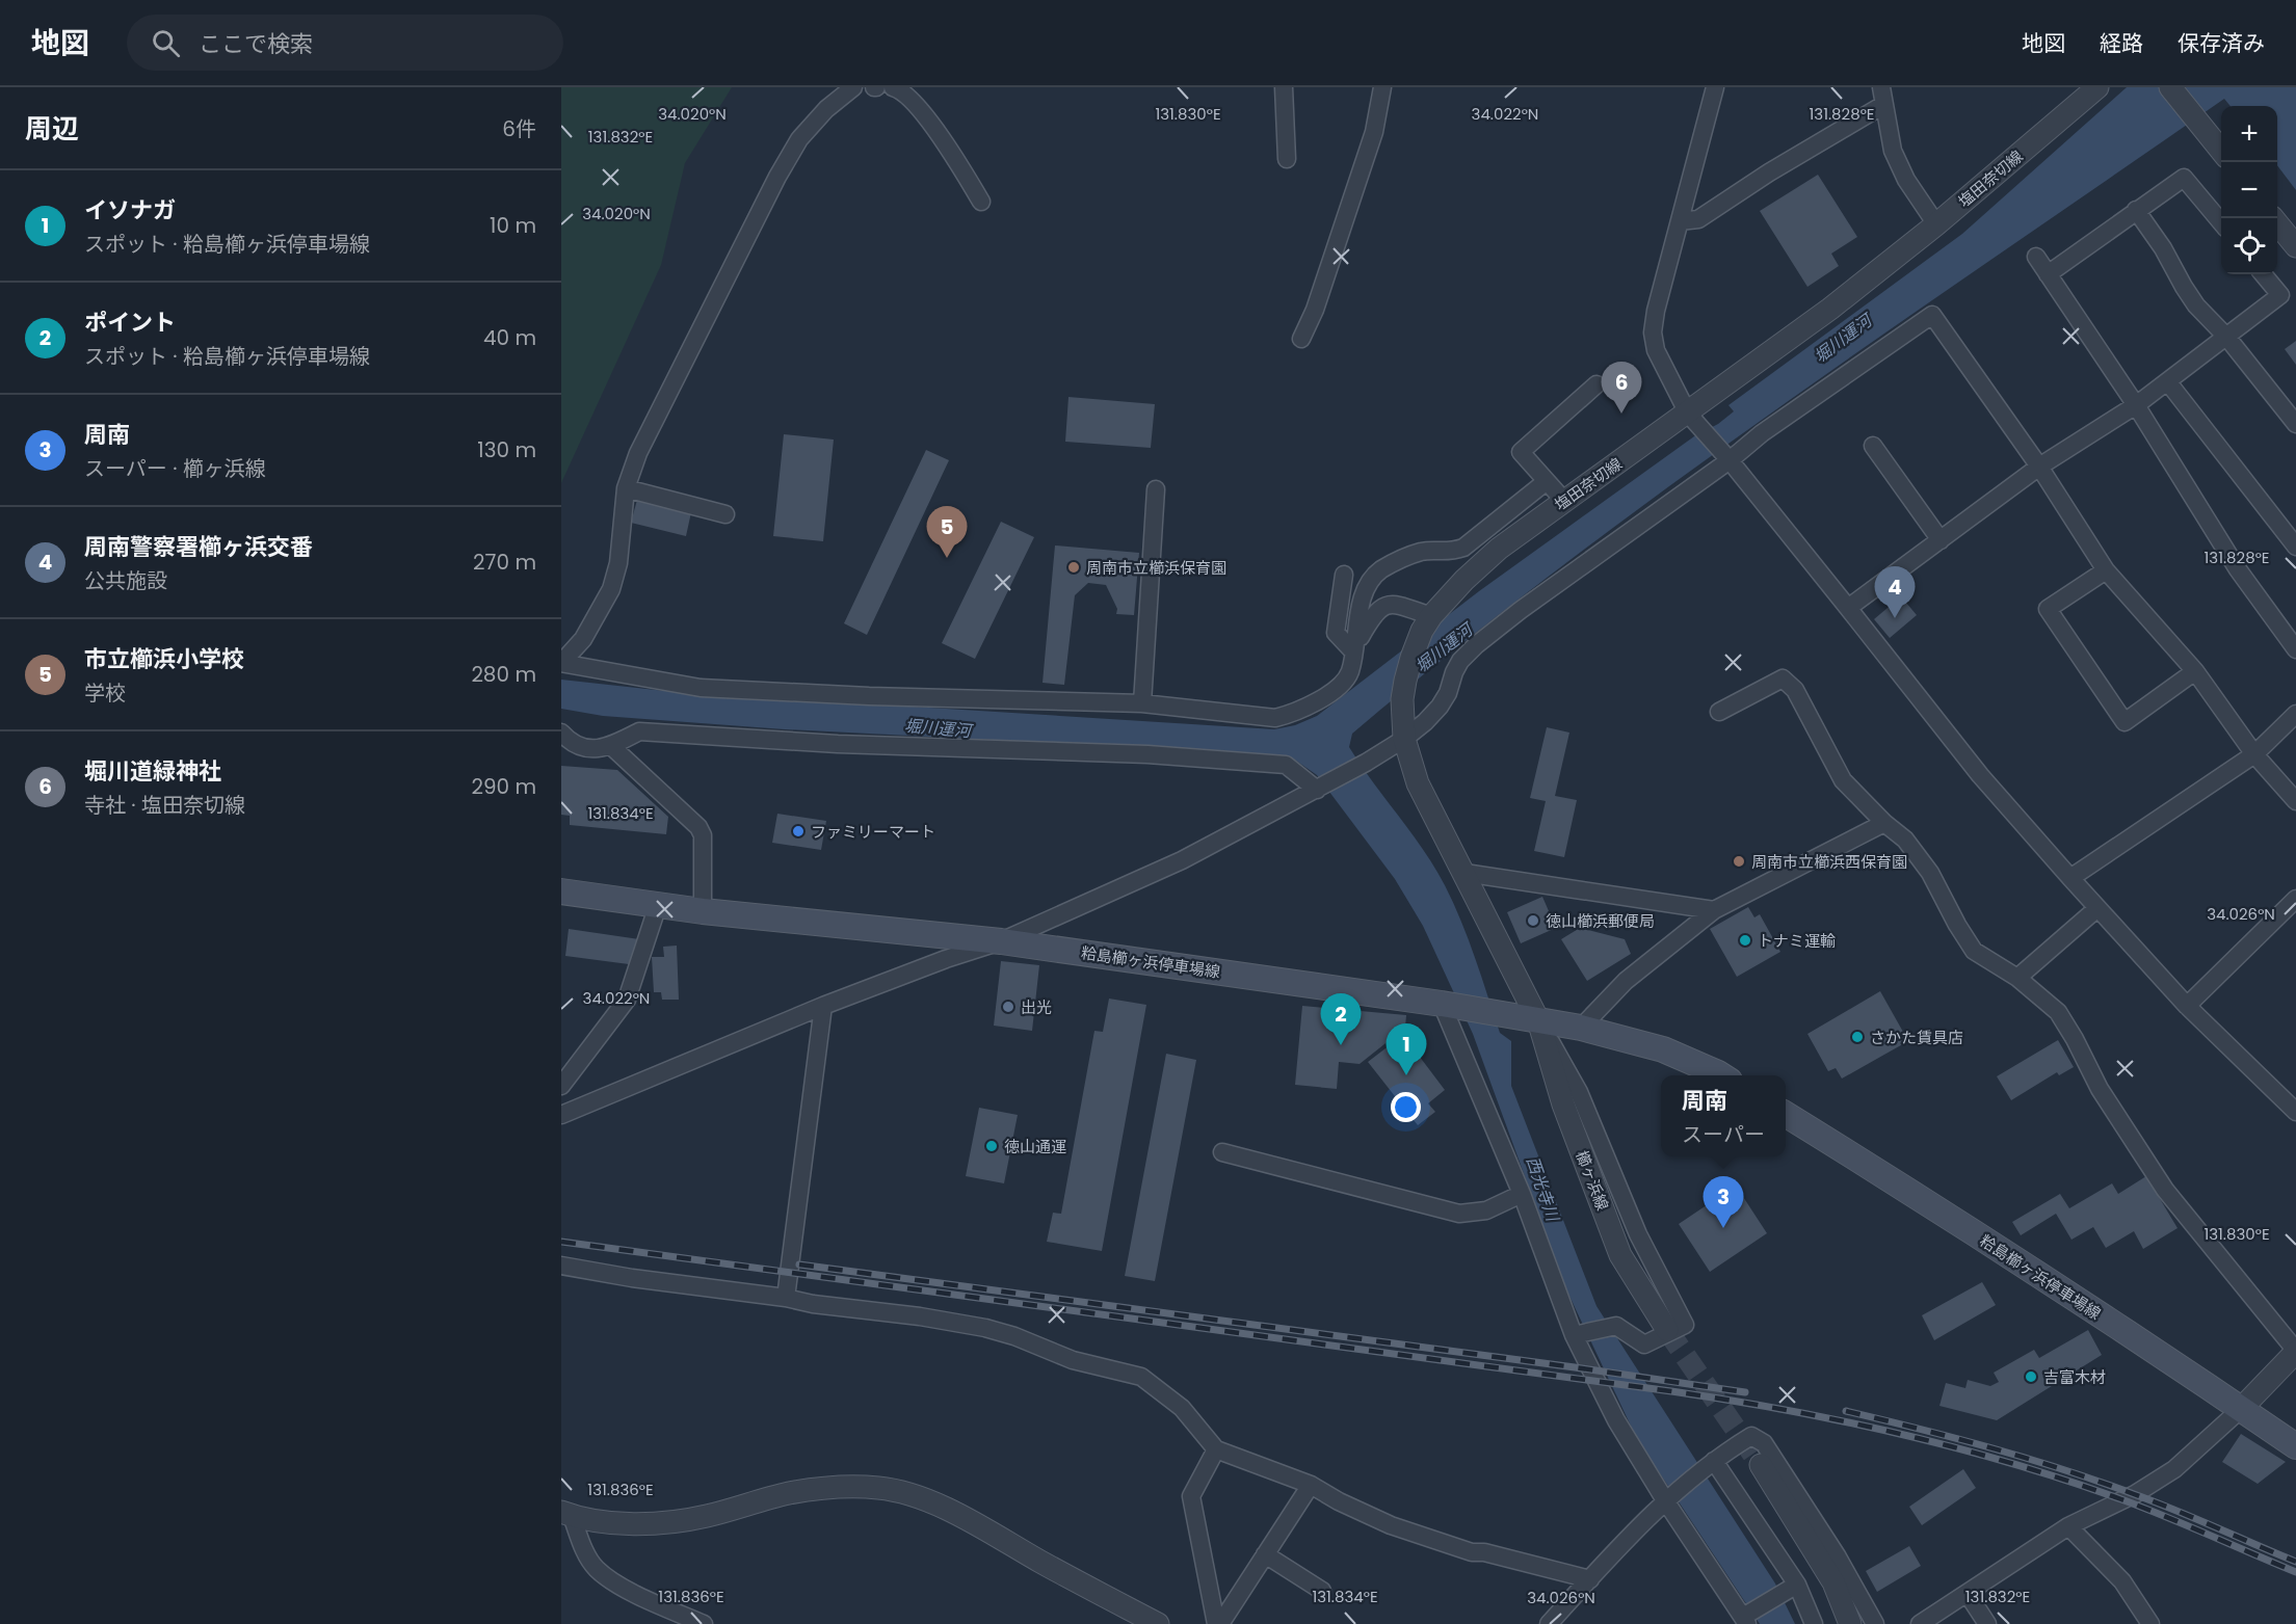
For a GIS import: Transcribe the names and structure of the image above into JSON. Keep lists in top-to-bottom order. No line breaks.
{"streets":{"main road":["粭島櫛ヶ浜停車場線"],"street":["塩田奈切線","櫛ヶ浜線"]},"crossings":[["塩田奈切線","粭島櫛ヶ浜停車場線"],["塩田奈切線","櫛ヶ浜線"],["粭島櫛ヶ浜停車場線","櫛ヶ浜線"]],"water":["堀川運河","西光寺川"],"places":["周南市立櫛浜保育園","ファミリーマート","周南市立櫛浜西保育園","徳山櫛浜郵便局","トナミ運輸","出光","さかた賃具店","徳山通運","吉富木材"],"page":{"header":"地図","search":"ここで検索","nav":["地図","経路","保存済み"],"heading":["周辺","6件"],"map_buttons":["+","−"],"list":[{"mark":"1","name":"イソナガ","note":"スポット · 粭島櫛ヶ浜停車場線","value":"10 m"},{"mark":"2","name":"ポイント","note":"スポット · 粭島櫛ヶ浜停車場線","value":"40 m"},{"mark":"3","name":"周南","note":"スーパー · 櫛ヶ浜線","value":"130 m"},{"mark":"4","name":"周南警察署櫛ヶ浜交番","note":"公共施設","value":"270 m"},{"mark":"5","name":"市立櫛浜小学校","note":"学校","value":"280 m"},{"mark":"6","name":"堀川道緑神社","note":"寺社 · 塩田奈切線","value":"290 m"}],"pins":["6","5","4","2","1","3"],"popup":["周南","スーパー"]},"coordinates":["34.022°N","34.020°N","131.830°E","131.828°E","131.832°E","131.834°E","34.026°N","131.836°E"]}
